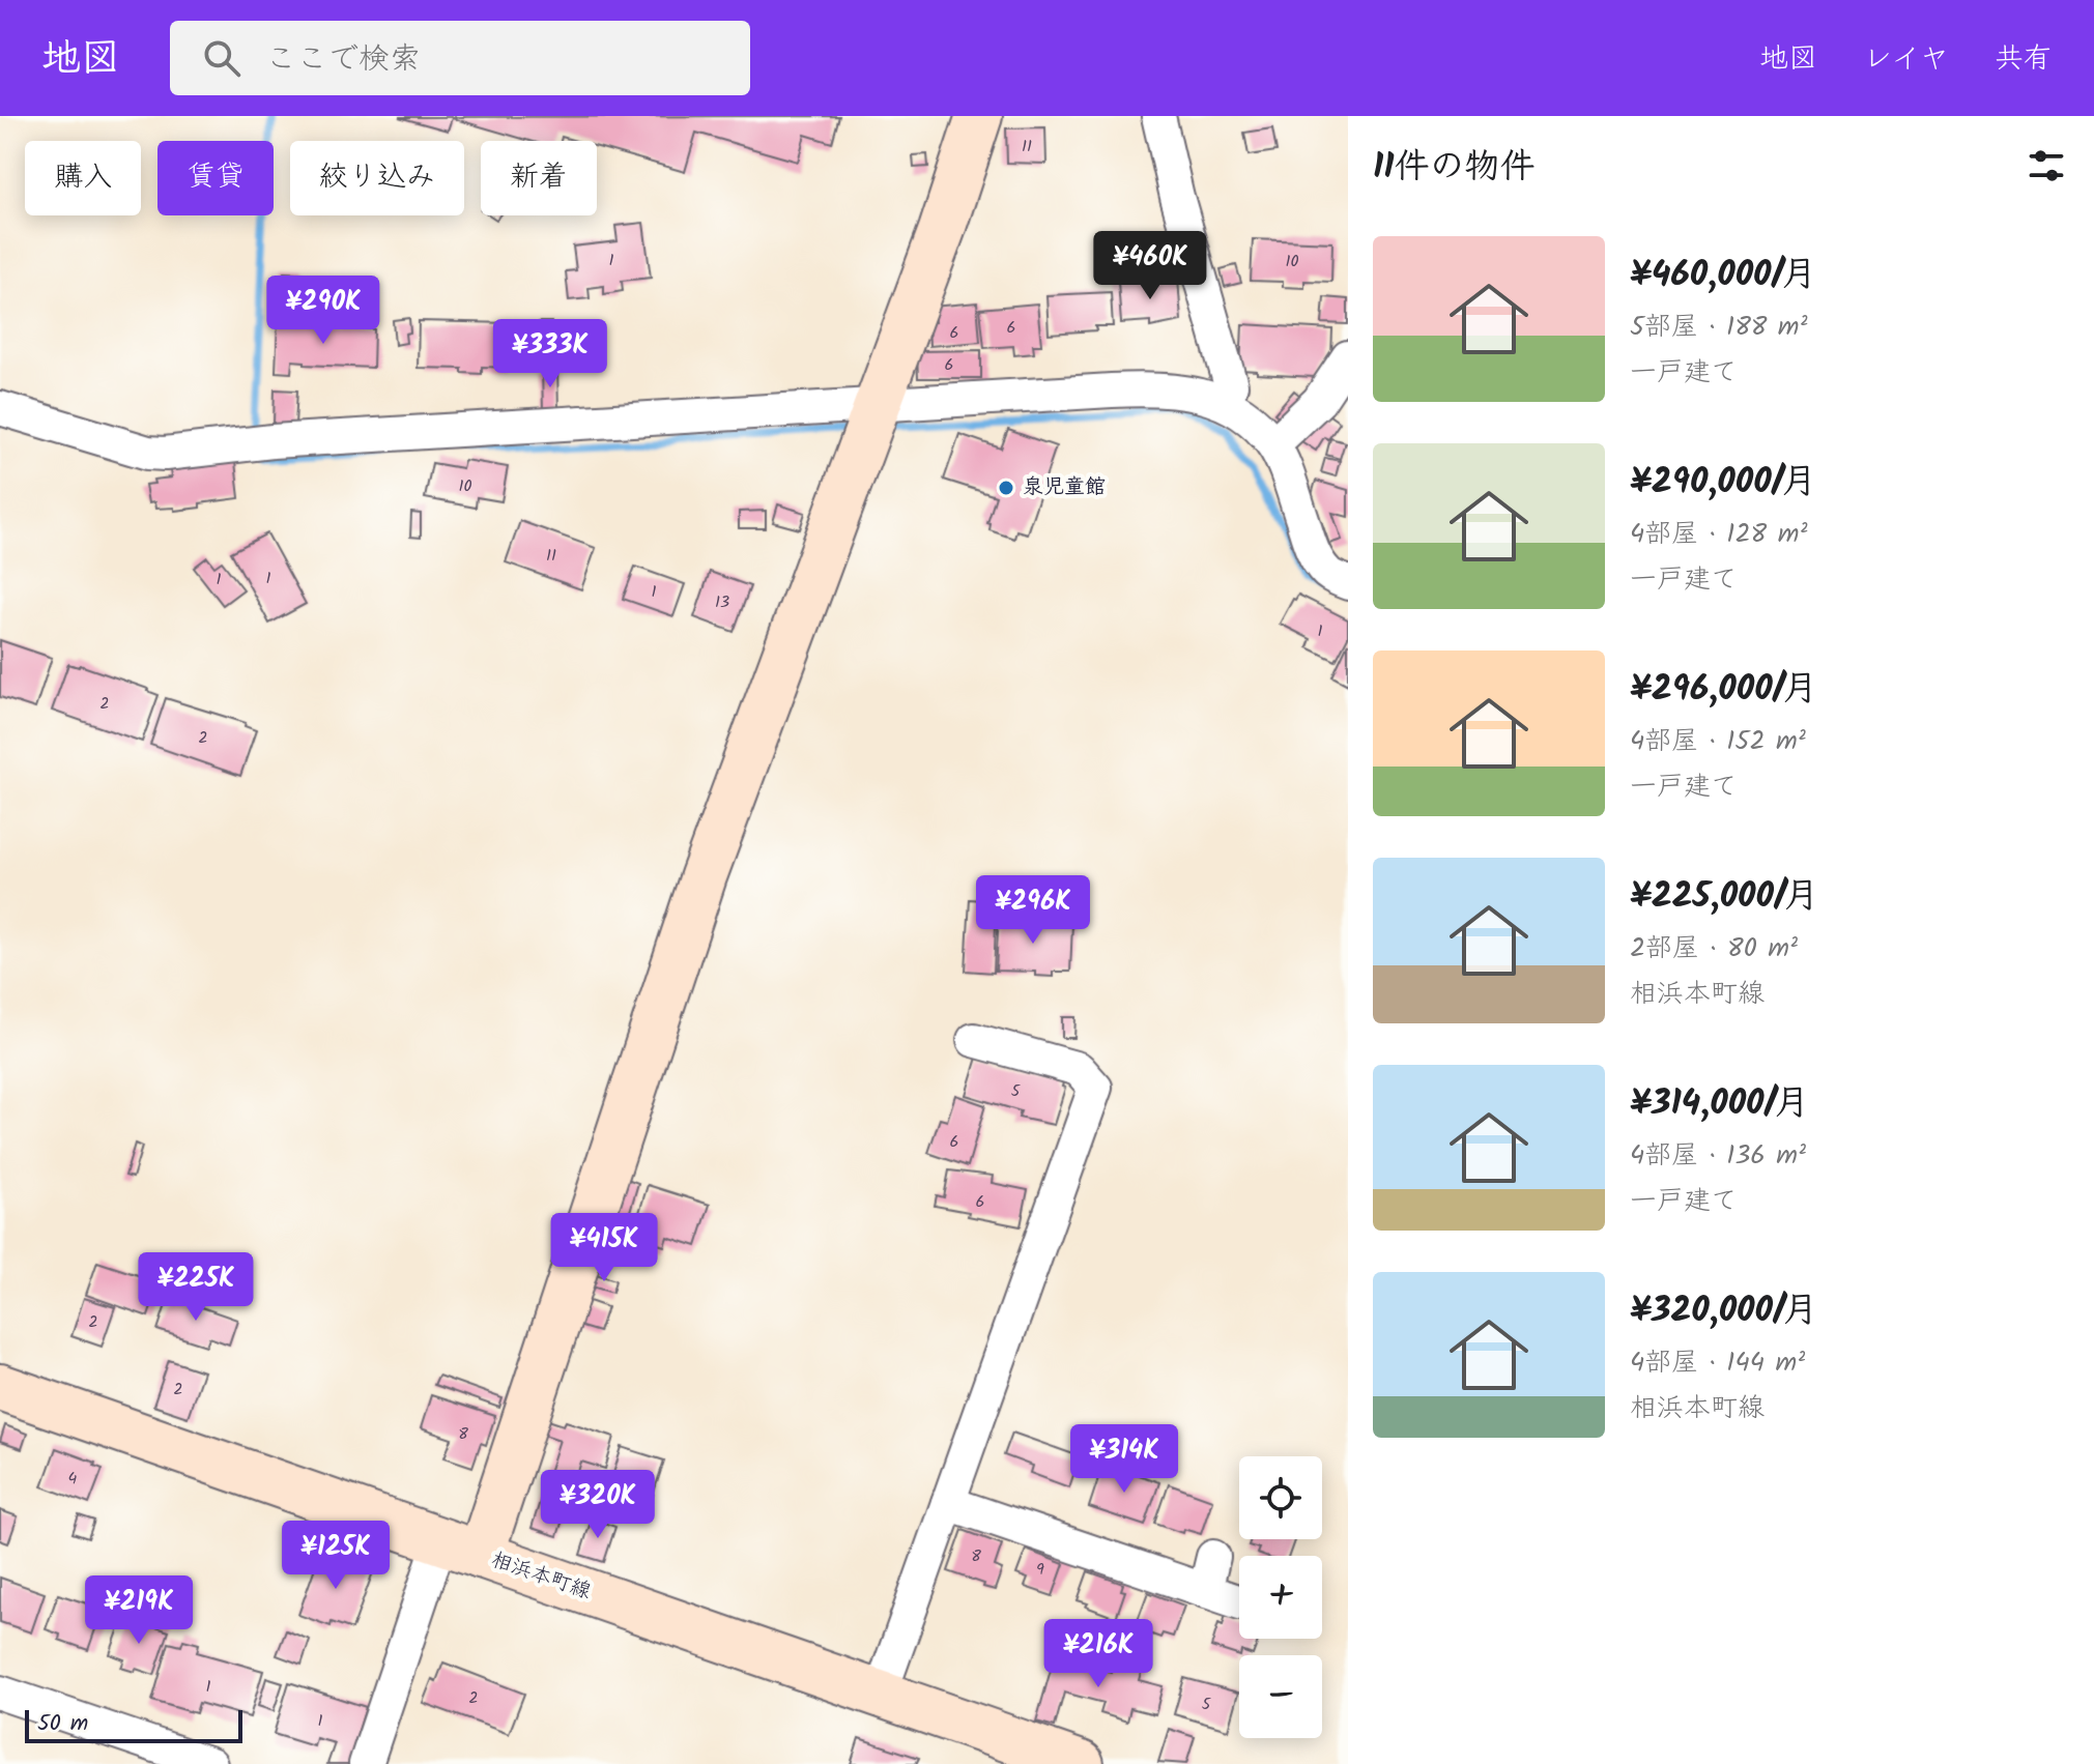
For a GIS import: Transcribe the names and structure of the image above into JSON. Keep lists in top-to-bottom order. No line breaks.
{"streets":{"street":["相浜本町線"]},"places":["泉児童館"],"house_numbers":["11","1","10","6","6","6","10","11","1","1","1","13","1","2","2","5","6","6","2","2","8","4","8","9","1","2","5","1"],"scale_bar":"50 m","page":{"header":"地図","search":"ここで検索","nav":["地図","レイヤ","共有"],"heading":"11件の物件","chip":["購入","賃貸","絞り込み","新着"],"list":[{"name":"¥460,000/月","note":"5部屋 · 188 m² · 一戸建て"},{"name":"¥290,000/月","note":"4部屋 · 128 m² · 一戸建て"},{"name":"¥296,000/月","note":"4部屋 · 152 m² · 一戸建て"},{"name":"¥225,000/月","note":"2部屋 · 80 m² · 相浜本町線"},{"name":"¥314,000/月","note":"4部屋 · 136 m² · 一戸建て"},{"name":"¥320,000/月","note":"4部屋 · 144 m² · 相浜本町線"}],"price":["¥460K","¥290K","¥333K","¥296K","¥415K","¥225K","¥314K","¥320K","¥125K","¥219K","¥216K"],"map_buttons":["+","−"],"scale":"50 m"}}
